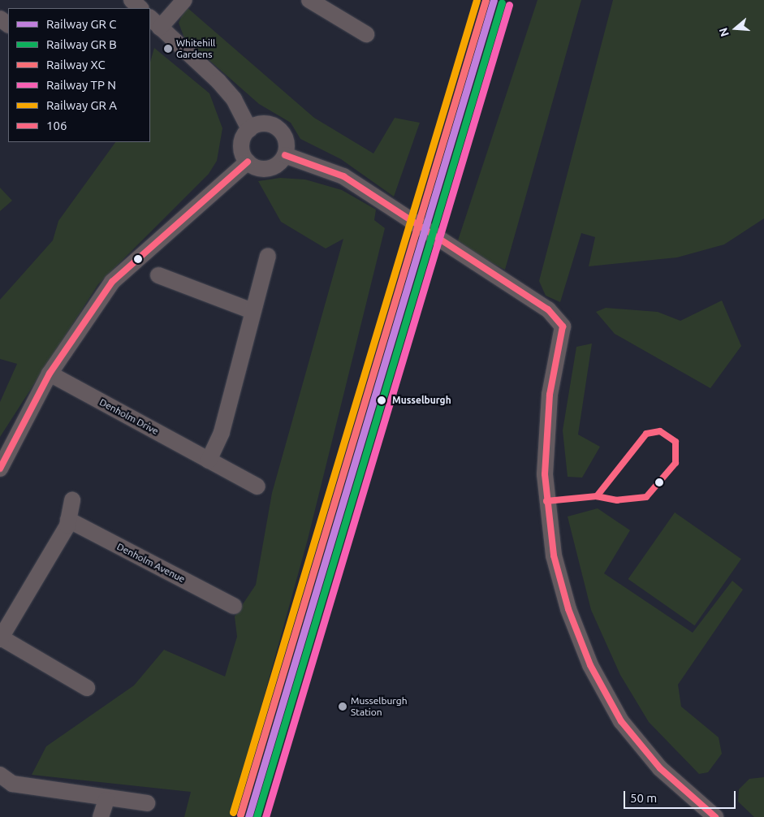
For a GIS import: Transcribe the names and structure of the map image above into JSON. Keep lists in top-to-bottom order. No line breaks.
{"streets":{"street":["Denholm Drive","Denholm Avenue"]},"places":["Whitehill Gardens","Musselburgh","Musselburgh Station"],"lines":["rail line XC","transit line 106"],"legend":["Railway GR C","Railway GR B","Railway XC","Railway TP N","Railway GR A","106"],"scale_bar":"50 m","north":"left"}
